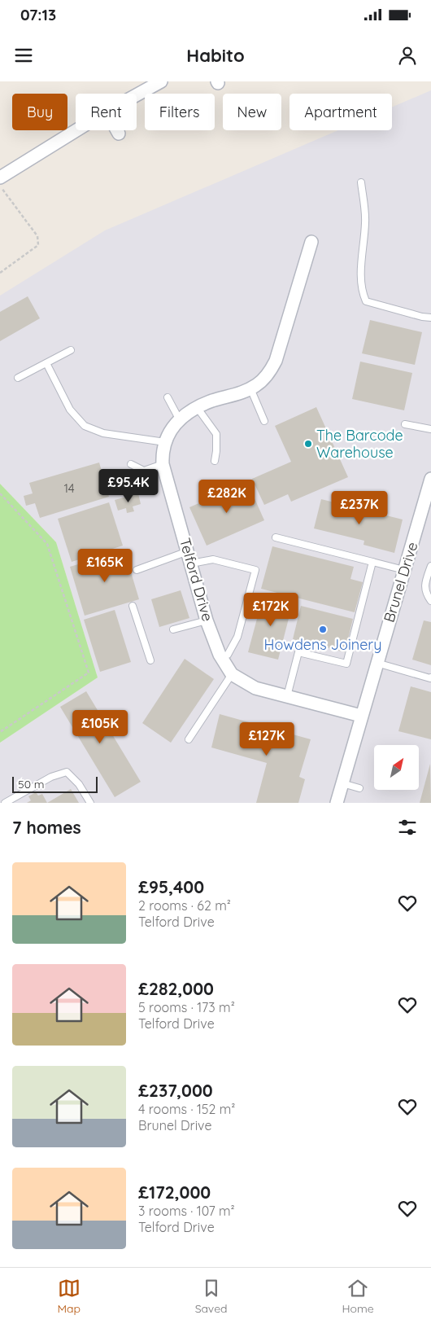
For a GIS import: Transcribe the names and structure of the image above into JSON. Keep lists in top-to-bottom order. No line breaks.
{"streets":{"street":["Telford Drive","Brunel Drive"]},"crossings":[["Telford Drive","Brunel Drive"]],"places":["The Barcode Warehouse","Howdens Joinery"],"house_numbers":["14"],"scale_bar":"50 m","north":"top right","page":{"status":"07:13","header":"Habito","chip":["Buy","Rent","Filters","New","Apartment"],"price":["£95.4K","£282K","£237K","£165K","£172K","£105K","£127K"],"scale":"50 m","heading":"7 homes","list":[{"name":"£95,400","note":"2 rooms · 62 m² · Telford Drive"},{"name":"£282,000","note":"5 rooms · 173 m² · Telford Drive"},{"name":"£237,000","note":"4 rooms · 152 m² · Brunel Drive"},{"name":"£172,000","note":"3 rooms · 107 m² · Telford Drive"}],"tabs":["Map","Saved","Home"]}}
